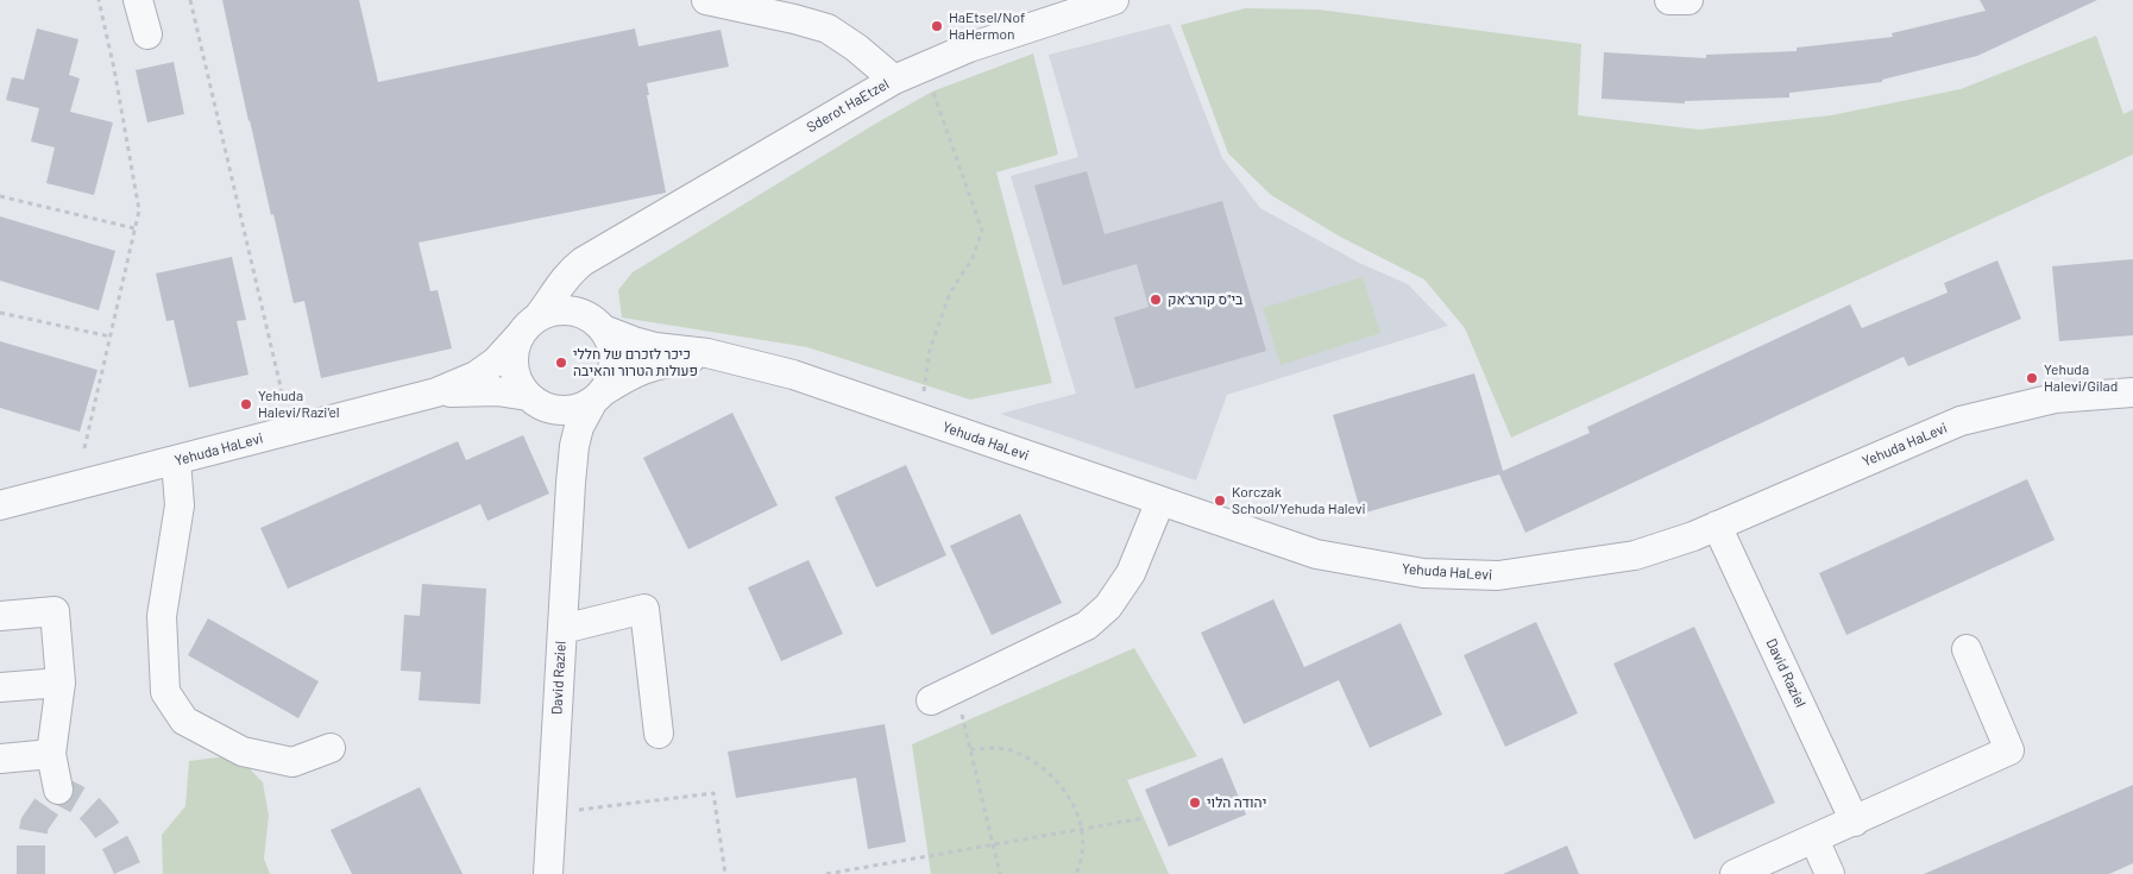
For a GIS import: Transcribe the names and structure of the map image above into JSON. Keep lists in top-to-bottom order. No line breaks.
{"streets":{"street":["Sderot HaEtzel","Yehuda HaLevi","David Raziel"]},"crossings":[["Sderot HaEtzel","Yehuda HaLevi"],["Sderot HaEtzel","David Raziel"],["Yehuda HaLevi","David Raziel"]],"places":["HaEtsel/Nof HaHermon","בי''ס קורצ'אק","כיכר לזכרם של חללי פעולות הטרור והאיבה","Yehuda Halevi/Gilad","Yehuda Halevi/Razi'el","Korczak School/Yehuda Halevi","יהודה הלוי"]}
